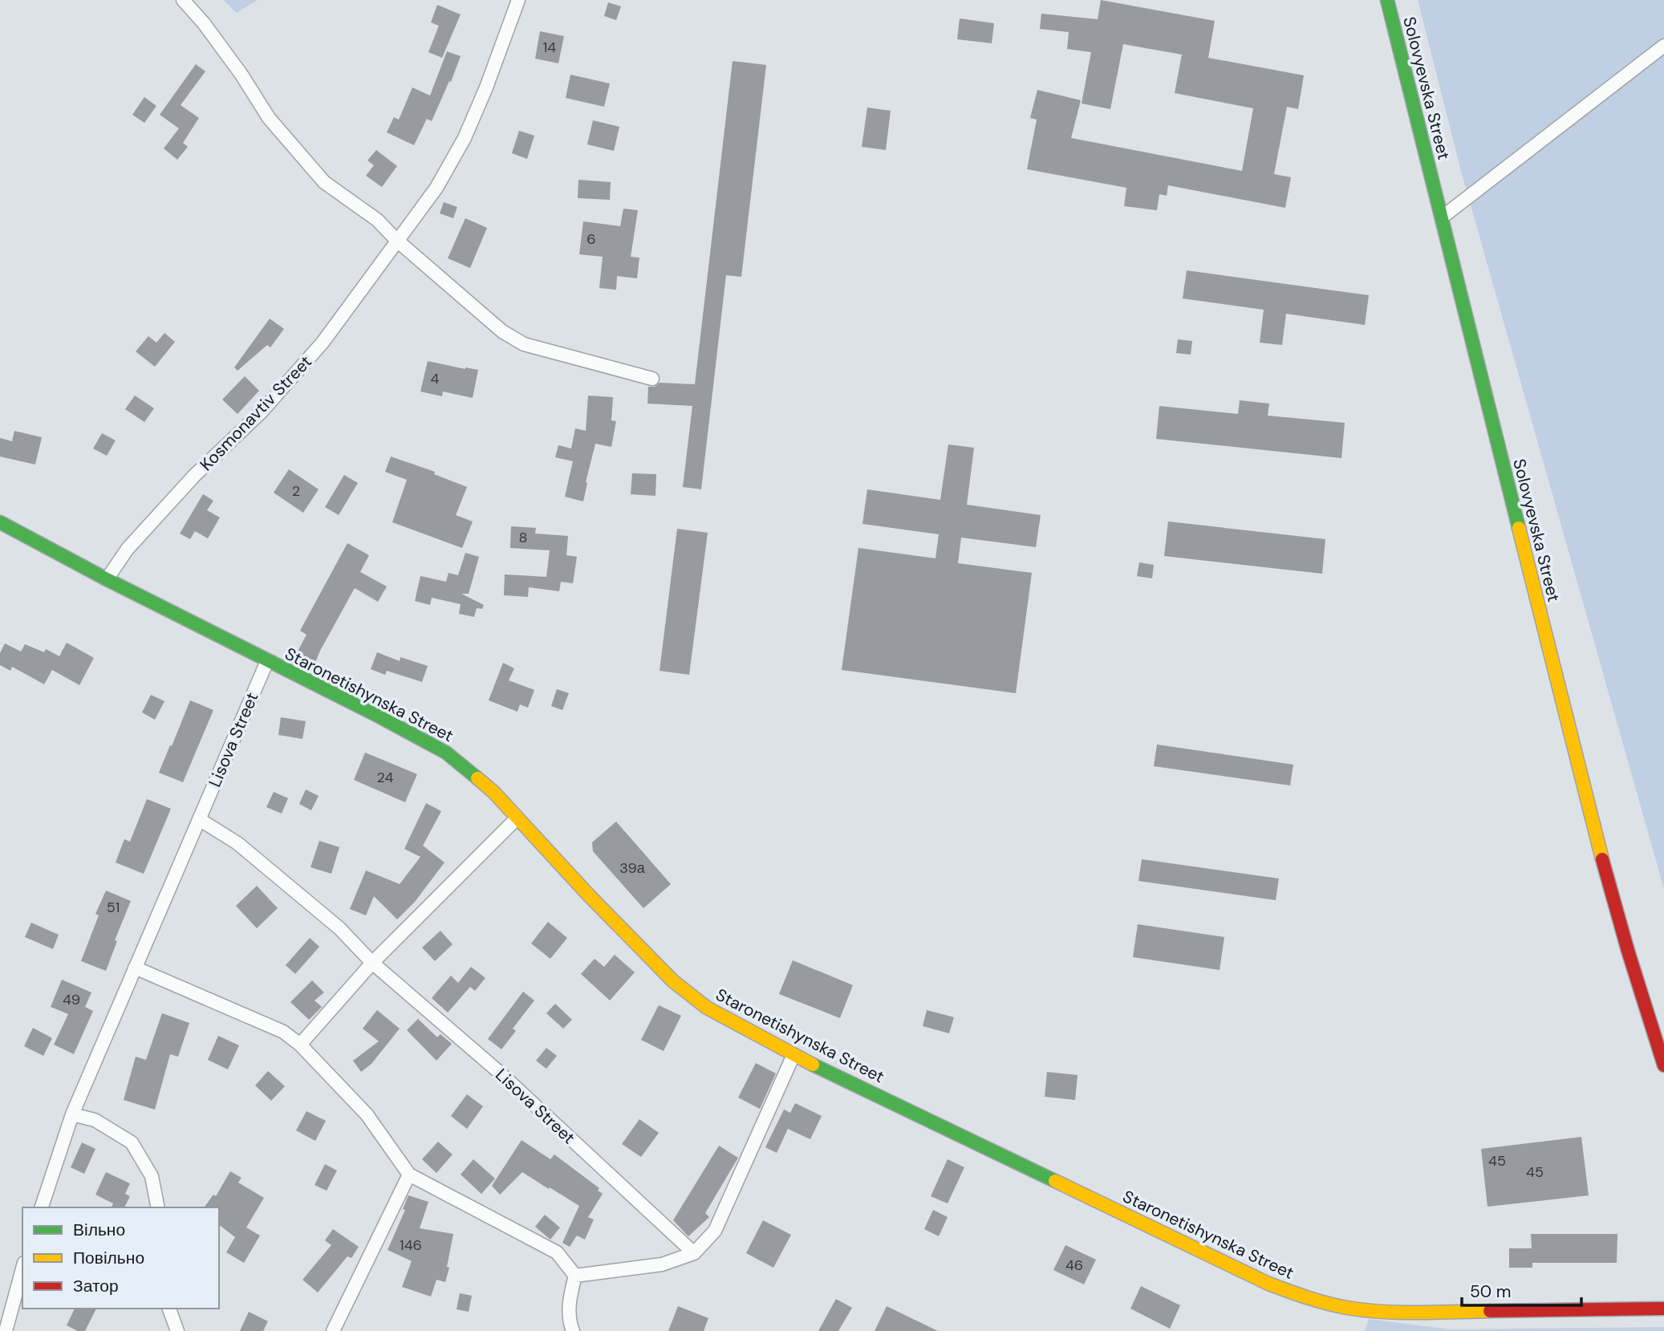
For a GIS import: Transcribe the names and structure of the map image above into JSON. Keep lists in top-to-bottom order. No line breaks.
{"streets":{"main road":["Solovyevska Street","Staronetishynska Street"],"street":["Kosmonavtiv Street","Lisova Street"]},"crossings":[["Kosmonavtiv Street","Staronetishynska Street"],["Staronetishynska Street","Lisova Street"]],"house_numbers":["14","6","4","2","8","24","39а","51","49","45","45","146","46"],"legend":["Вільно","Повільно","Затор"],"scale_bar":"50 m"}
